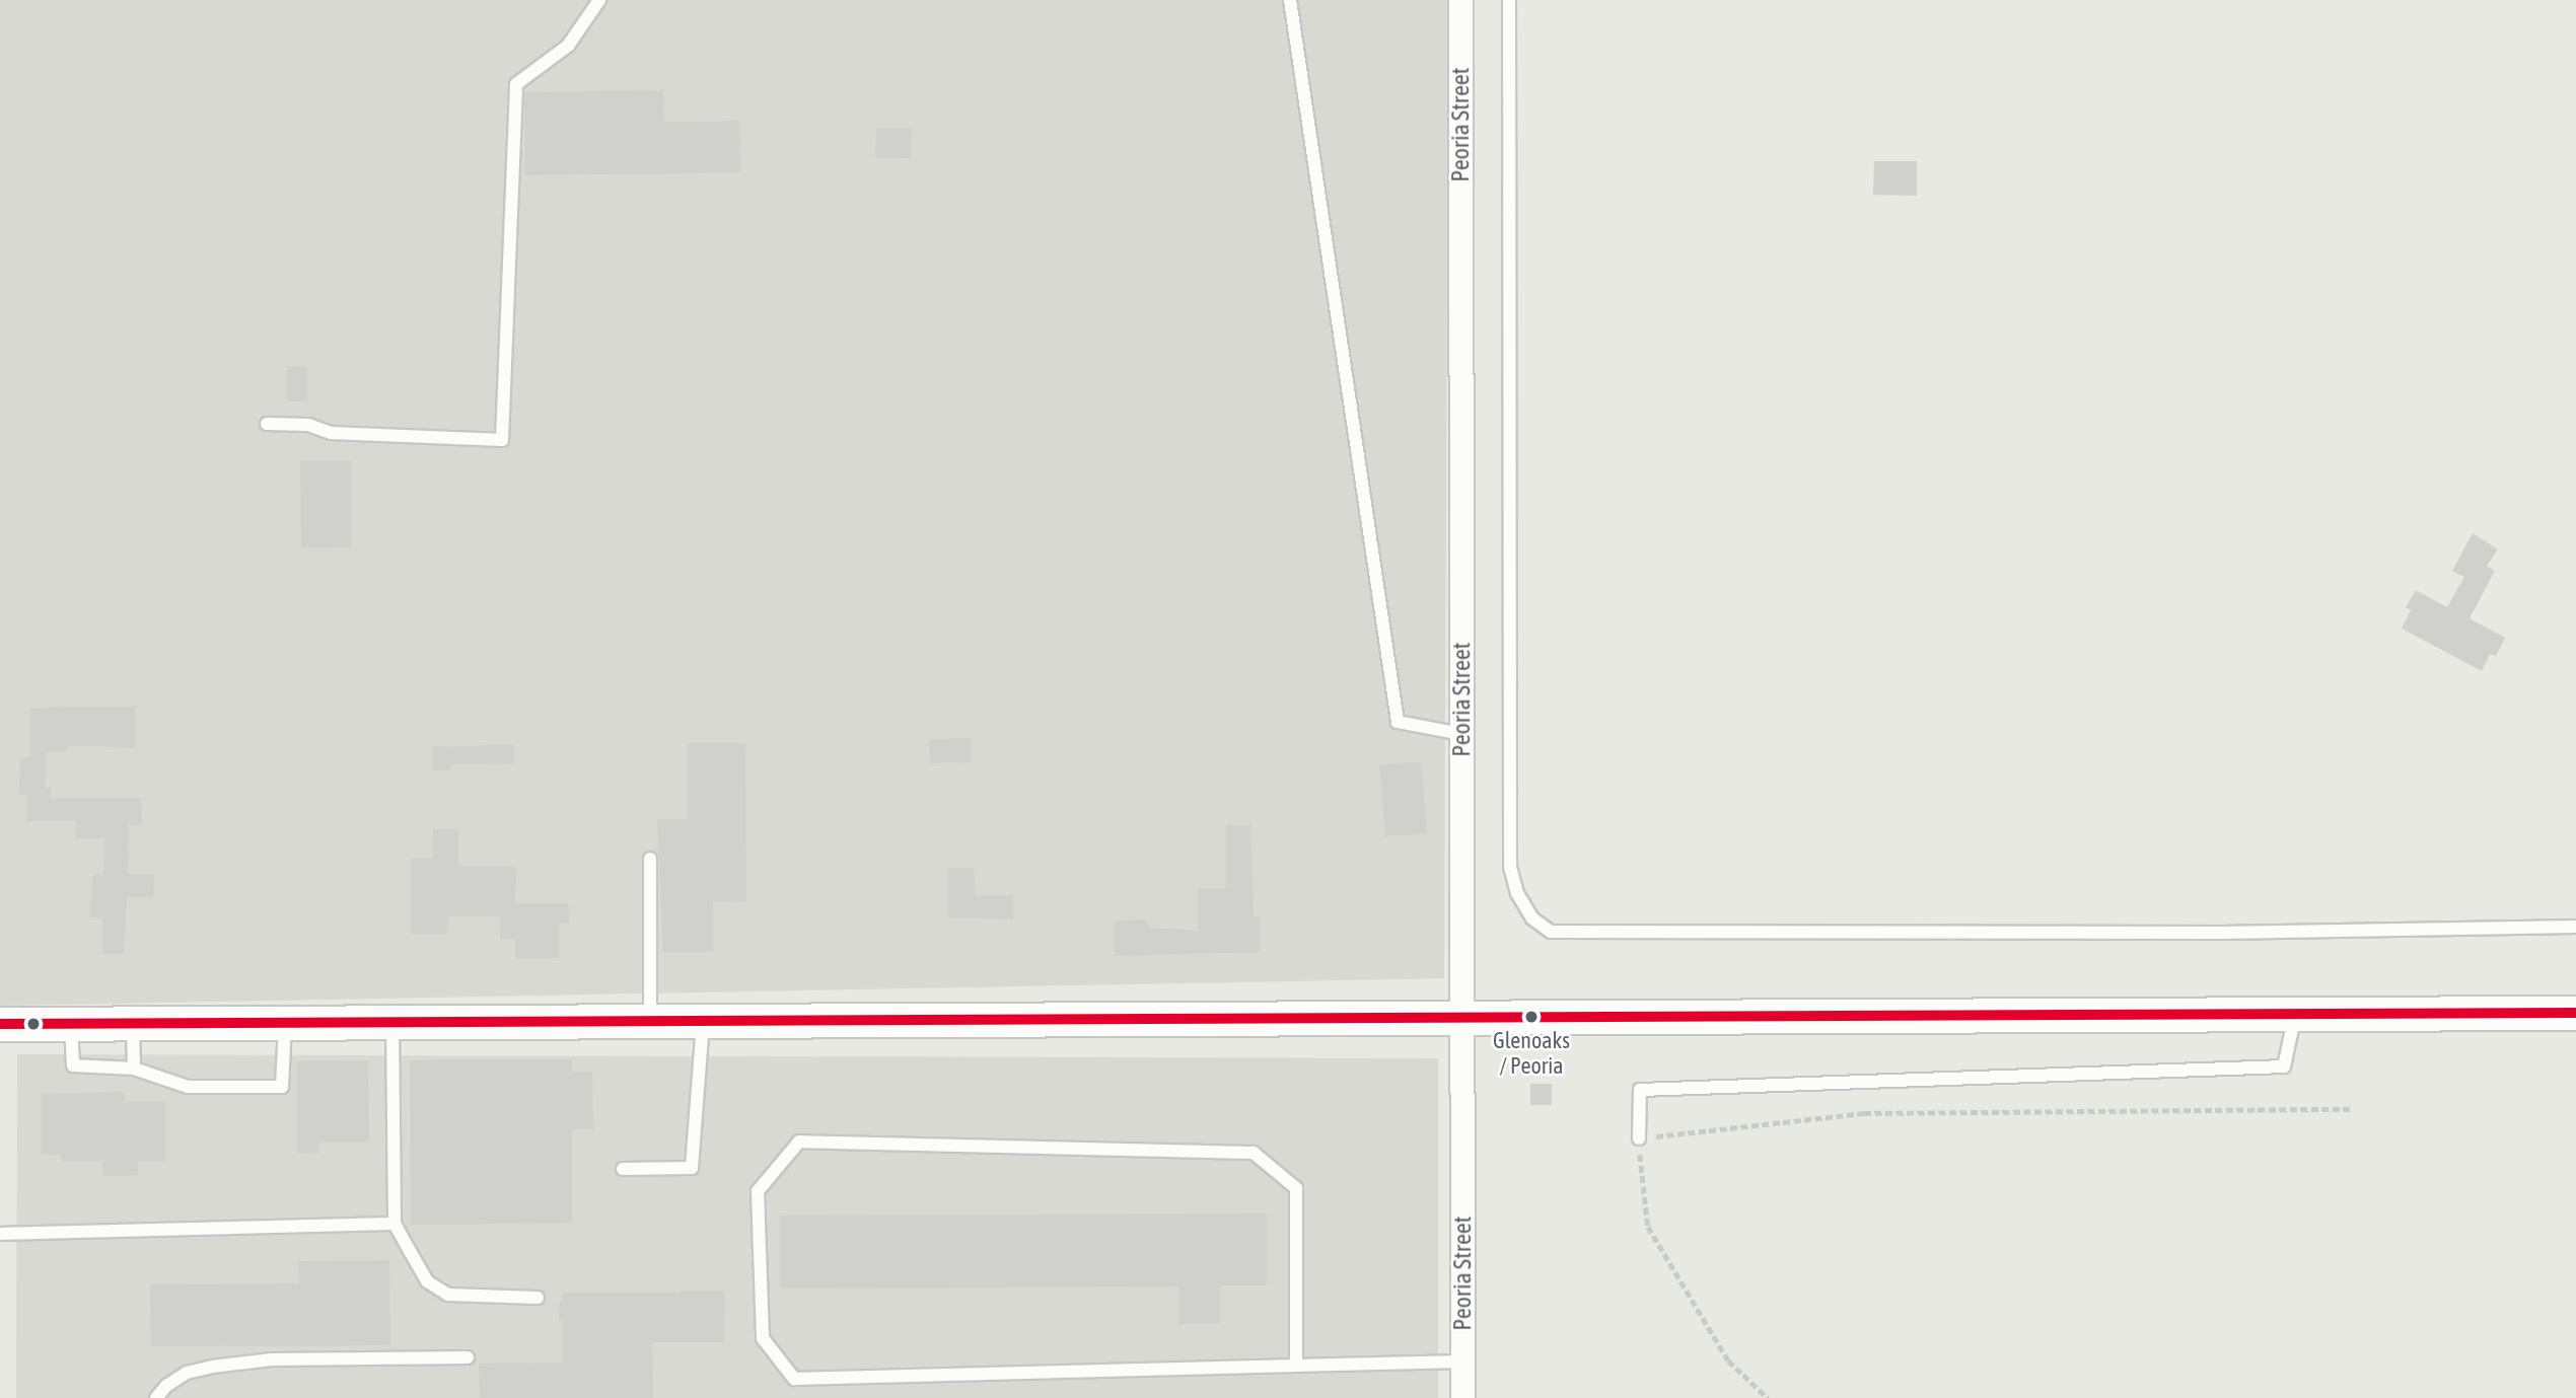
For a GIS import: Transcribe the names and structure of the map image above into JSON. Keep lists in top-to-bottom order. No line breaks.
{"streets":{"street":["Peoria Street"]},"places":["Glenoaks / Peoria"]}
